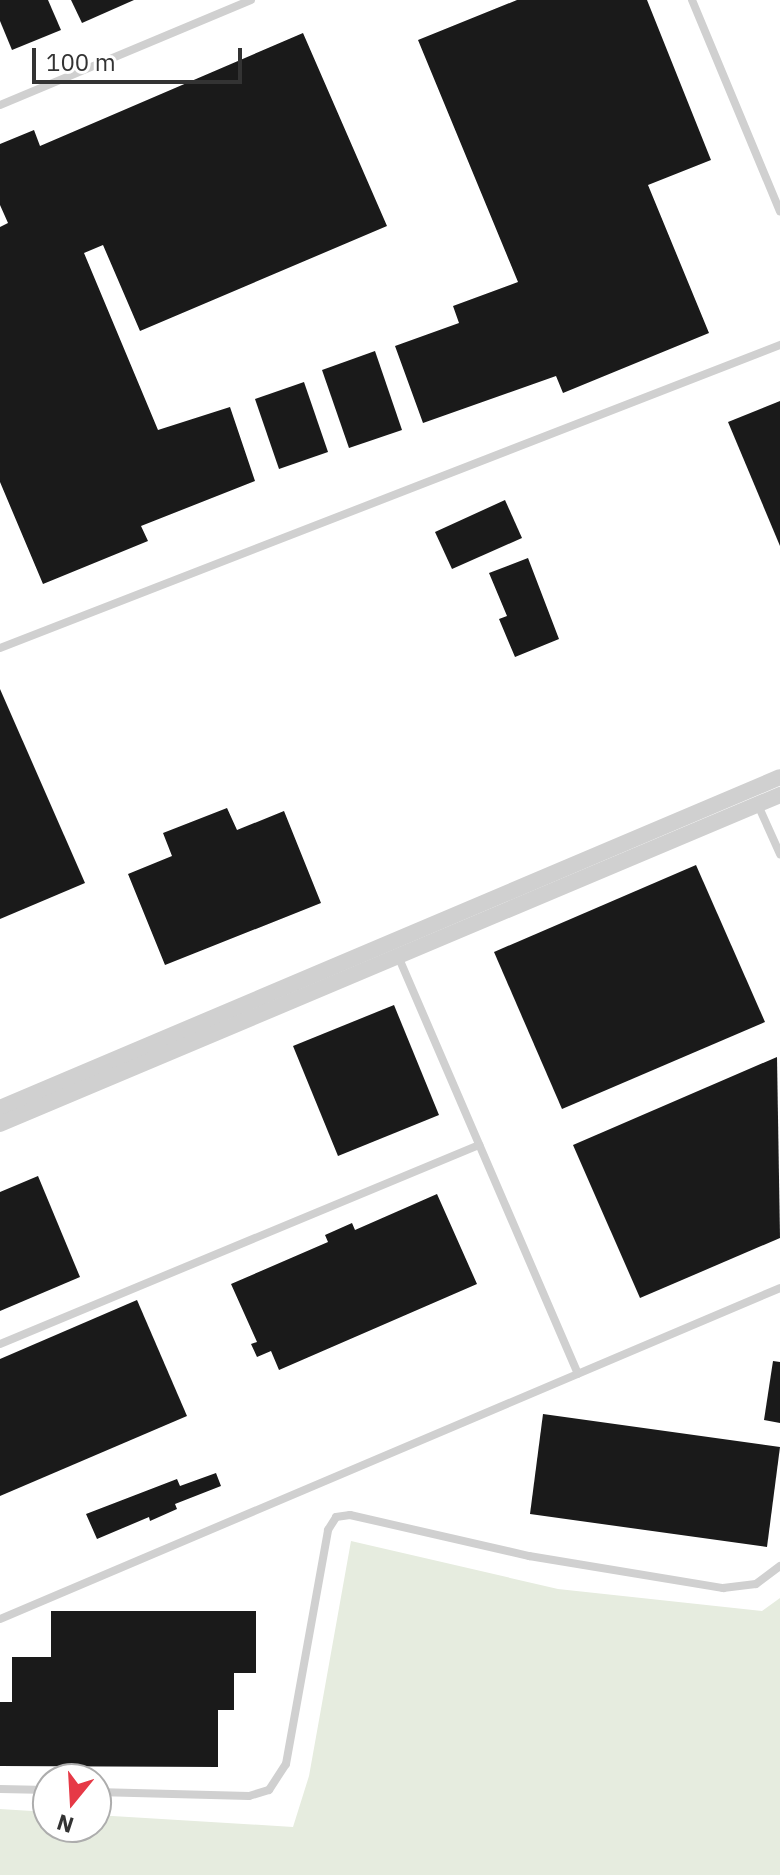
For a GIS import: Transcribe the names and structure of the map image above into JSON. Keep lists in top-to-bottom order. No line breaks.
{"scale_bar":"100 m","north":"bottom"}
